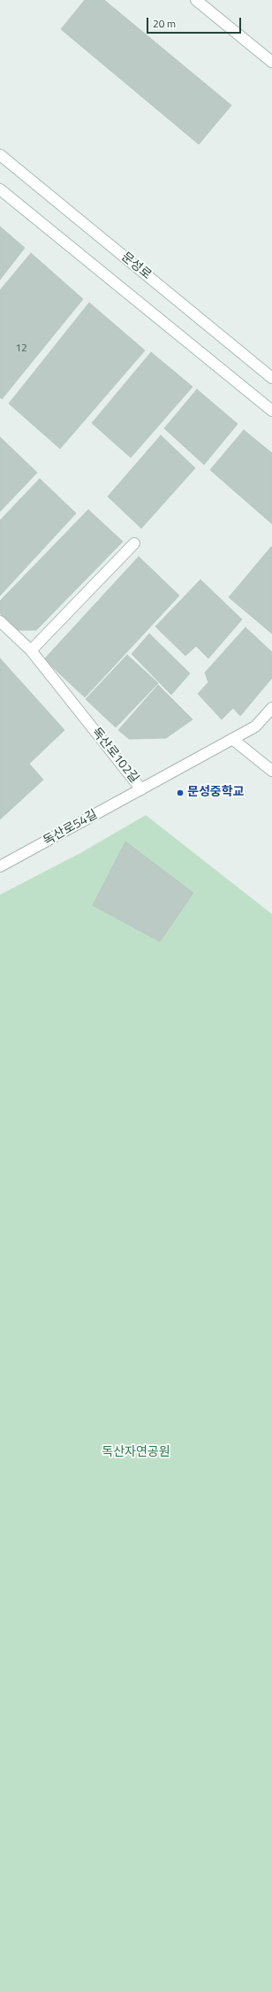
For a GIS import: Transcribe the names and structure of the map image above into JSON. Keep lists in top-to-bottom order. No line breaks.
{"streets":{"street":["문성로","독산로102길","독산로54길"]},"crossings":[["독산로102길","독산로54길"]],"parks":["독산자연공원"],"places":["문성중학교"],"house_numbers":["12"],"scale_bar":"20 m"}
